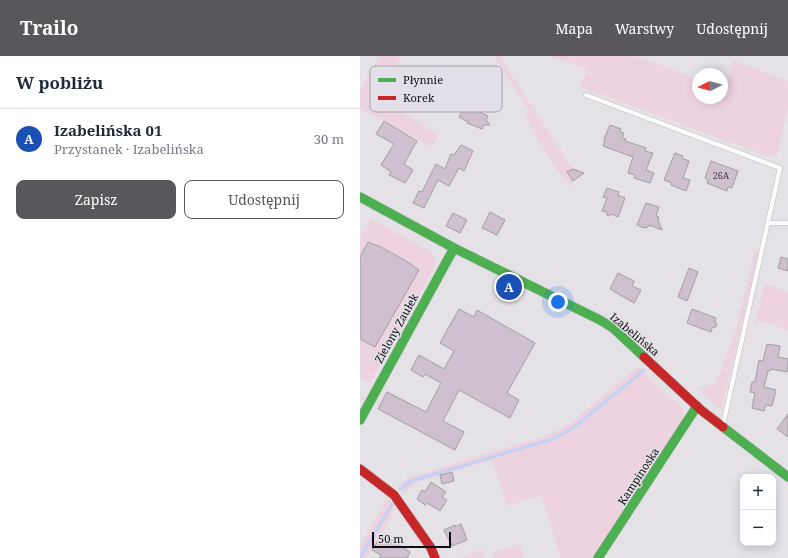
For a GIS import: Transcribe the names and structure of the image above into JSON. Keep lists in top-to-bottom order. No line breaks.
{"streets":{"street":["Zielony Zaułek","Izabelińska","Kampinoska"]},"crossings":[["Zielony Zaułek","Izabelińska"],["Izabelińska","Kampinoska"]],"house_numbers":["26A"],"legend":["Płynnie","Korek"],"scale_bar":"50 m","north":"left","page":{"header":"Trailo","nav":["Mapa","Warstwy","Udostępnij"],"heading":"W pobliżu","list":[{"mark":"A","name":"Izabelińska 01","note":"Przystanek · Izabelińska","value":"30 m"}],"buttons":["Zapisz","Udostępnij"],"pins":"A","map_buttons":["+","−"],"scale":"50 m"}}
